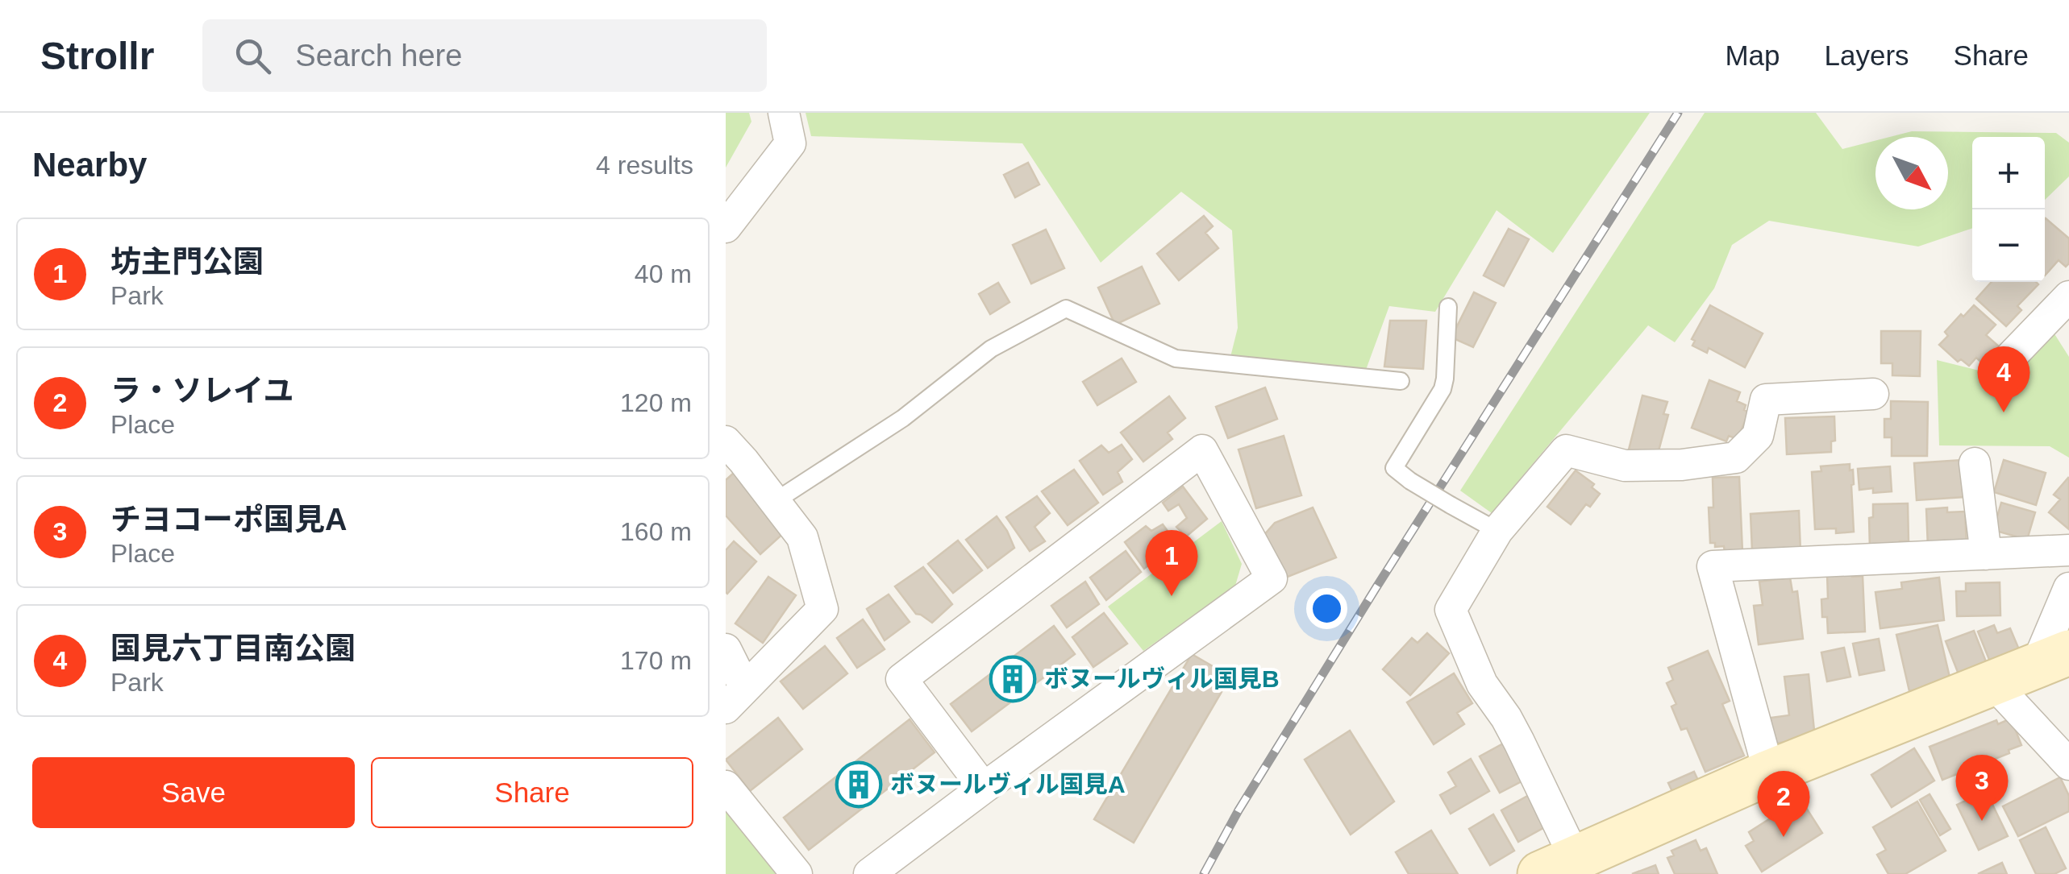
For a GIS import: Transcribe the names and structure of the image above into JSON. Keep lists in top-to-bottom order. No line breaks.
{"places":{"building":["ボヌールヴィル国見B","ボヌールヴィル国見A"]},"north":"bottom right","page":{"header":"Strollr","search":"Search here","nav":["Map","Layers","Share"],"heading":["Nearby","4 results"],"map_buttons":["+","−"],"list":[{"mark":"1","name":"坊主門公園","note":"Park","value":"40 m"},{"mark":"2","name":"ラ・ソレイユ","note":"Place","value":"120 m"},{"mark":"3","name":"チヨコーポ国見A","note":"Place","value":"160 m"},{"mark":"4","name":"国見六丁目南公園","note":"Park","value":"170 m"}],"pins":["4","1","3","2"],"buttons":["Save","Share"]}}
